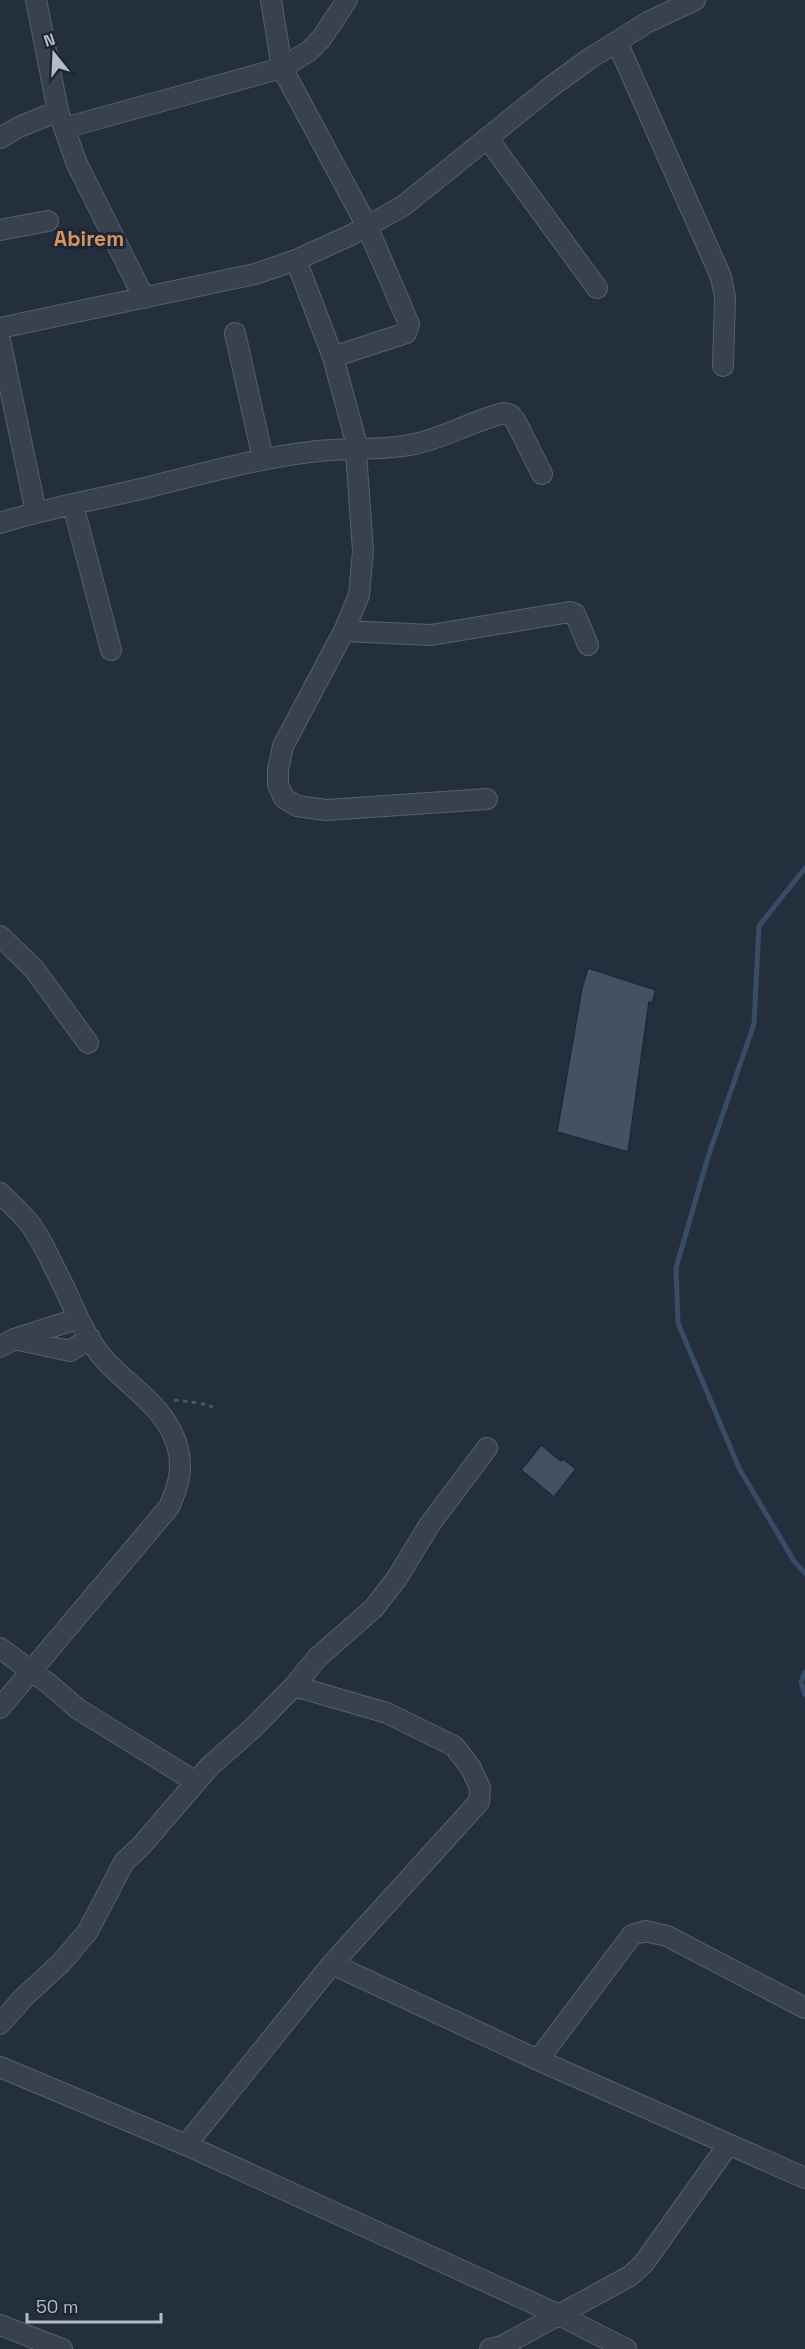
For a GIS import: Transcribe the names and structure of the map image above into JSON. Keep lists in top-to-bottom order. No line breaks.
{"districts":["Abirem"],"scale_bar":"50 m","north":"top"}
